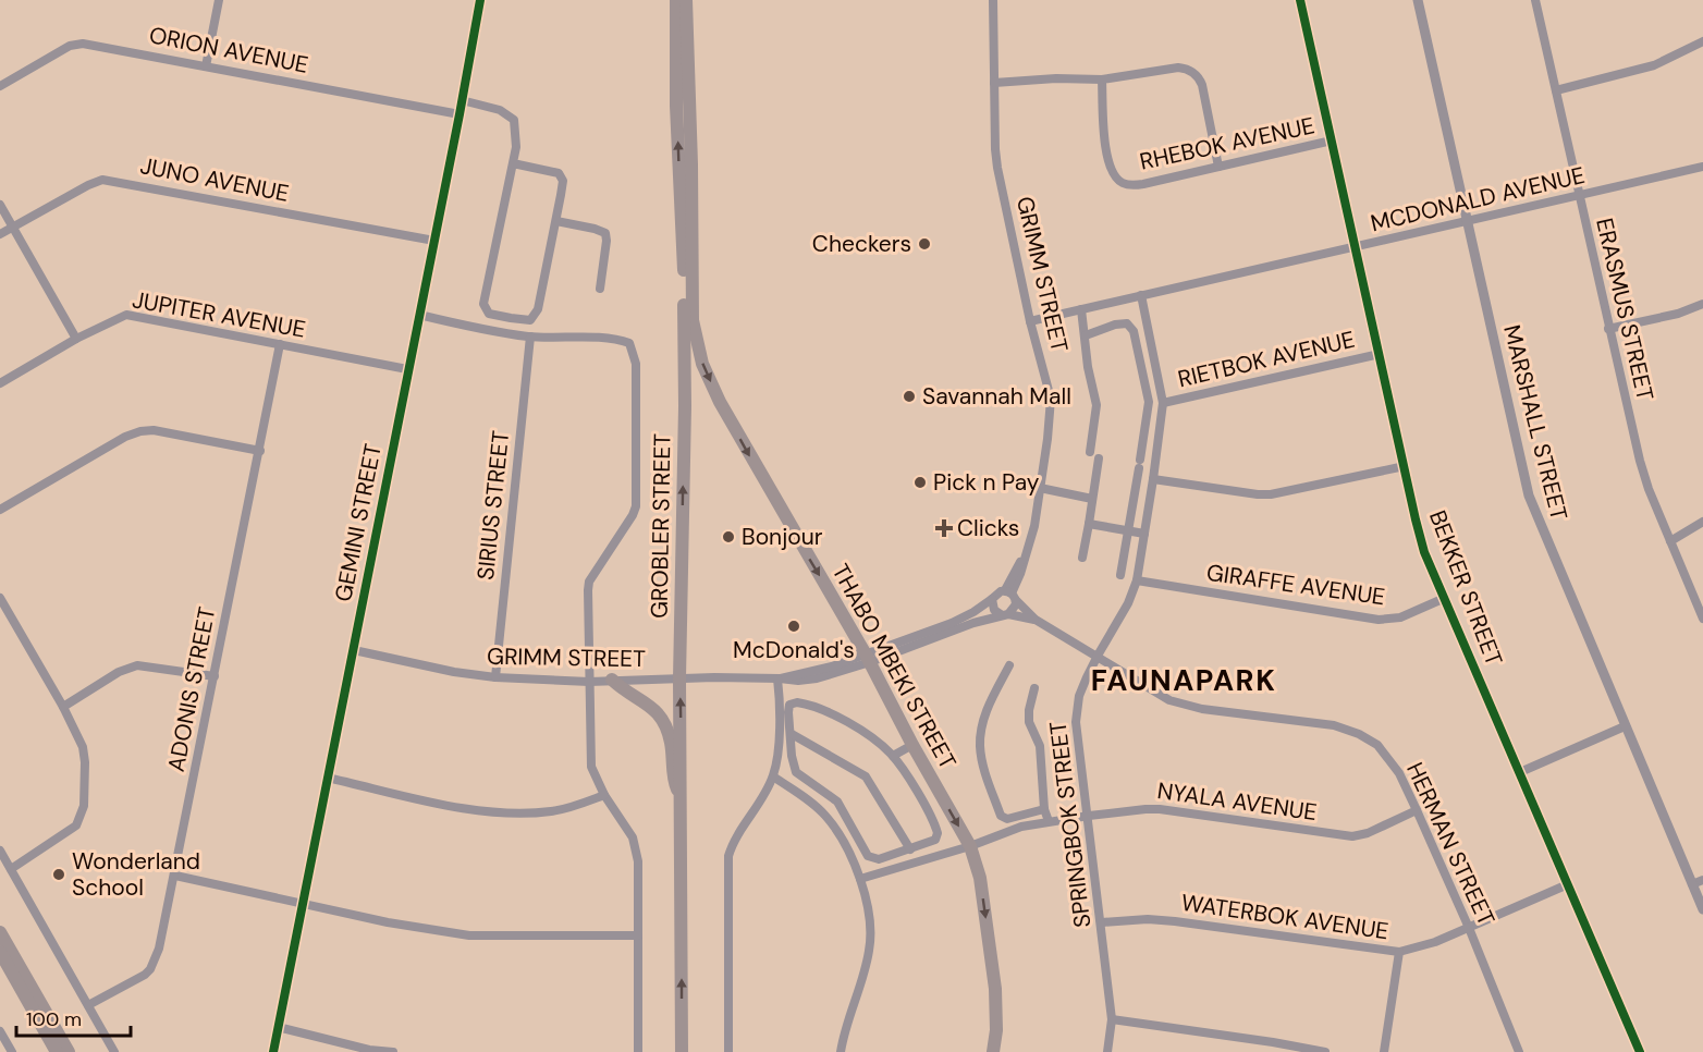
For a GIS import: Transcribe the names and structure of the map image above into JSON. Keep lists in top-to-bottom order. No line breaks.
{"streets":{"main road":["GROBLER STREET","THABO MBEKI STREET"],"street":["ORION AVENUE","RHEBOK AVENUE","JUNO AVENUE","MCDONALD AVENUE","GRIMM STREET","ERASMUS STREET","JUPITER AVENUE","RIETBOK AVENUE","MARSHALL STREET","SIRIUS STREET","GEMINI STREET","GIRAFFE AVENUE","BEKKER STREET","ADONIS STREET","NYALA AVENUE","SPRINGBOK STREET","HERMAN STREET","WATERBOK AVENUE"]},"crossings":[["ORION AVENUE","GEMINI STREET"],["RHEBOK AVENUE","BEKKER STREET"],["JUNO AVENUE","GEMINI STREET"],["MCDONALD AVENUE","GRIMM STREET"],["MCDONALD AVENUE","ERASMUS STREET"],["MCDONALD AVENUE","MARSHALL STREET"],["MCDONALD AVENUE","BEKKER STREET"],["MCDONALD AVENUE","SPRINGBOK STREET"],["GRIMM STREET","SIRIUS STREET"],["GRIMM STREET","GEMINI STREET"],["GRIMM STREET","GROBLER STREET"],["GRIMM STREET","THABO MBEKI STREET"],["GRIMM STREET","HERMAN STREET"],["JUPITER AVENUE","GEMINI STREET"],["JUPITER AVENUE","ADONIS STREET"],["RIETBOK AVENUE","BEKKER STREET"],["RIETBOK AVENUE","SPRINGBOK STREET"],["SIRIUS STREET","GROBLER STREET"],["GIRAFFE AVENUE","BEKKER STREET"],["GIRAFFE AVENUE","SPRINGBOK STREET"],["BEKKER STREET","WATERBOK AVENUE"],["THABO MBEKI STREET","NYALA AVENUE"],["NYALA AVENUE","SPRINGBOK STREET"],["NYALA AVENUE","HERMAN STREET"],["SPRINGBOK STREET","HERMAN STREET"],["SPRINGBOK STREET","WATERBOK AVENUE"],["HERMAN STREET","WATERBOK AVENUE"]],"one_way":["GROBLER STREET","THABO MBEKI STREET"],"districts":["FAUNAPARK"],"places":{"other":["Checkers","Savannah Mall","Pick n Pay","Bonjour","McDonald's","Wonderland School"],"health":["Clicks"]},"scale_bar":"100 m"}
